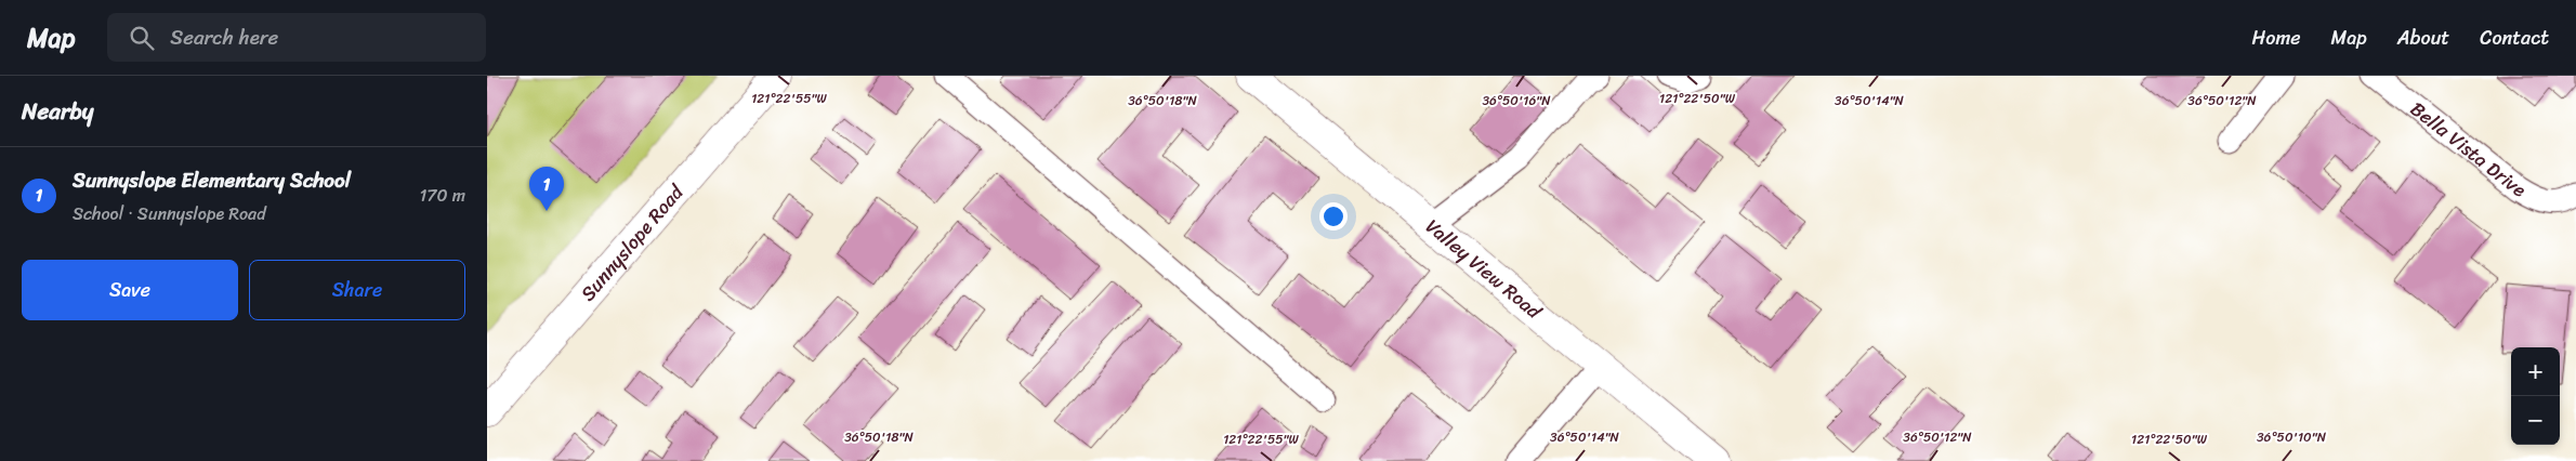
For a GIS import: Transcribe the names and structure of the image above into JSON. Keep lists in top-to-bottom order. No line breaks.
{"streets":{"street":["Bella Vista Drive","Sunnyslope Road","Valley View Road"]},"page":{"header":"Map","search":"Search here","nav":["Home","Map","About","Contact"],"heading":"Nearby","list":[{"mark":"1","name":"Sunnyslope Elementary School","note":"School · Sunnyslope Road","value":"170 m"}],"pins":"1","buttons":["Save","Share"],"map_buttons":["+","−"]},"coordinates":["121°22'55\"W","121°22'50\"W","36°50'18\"N","36°50'16\"N","36°50'14\"N","36°50'12\"N","36°50'10\"N"]}
